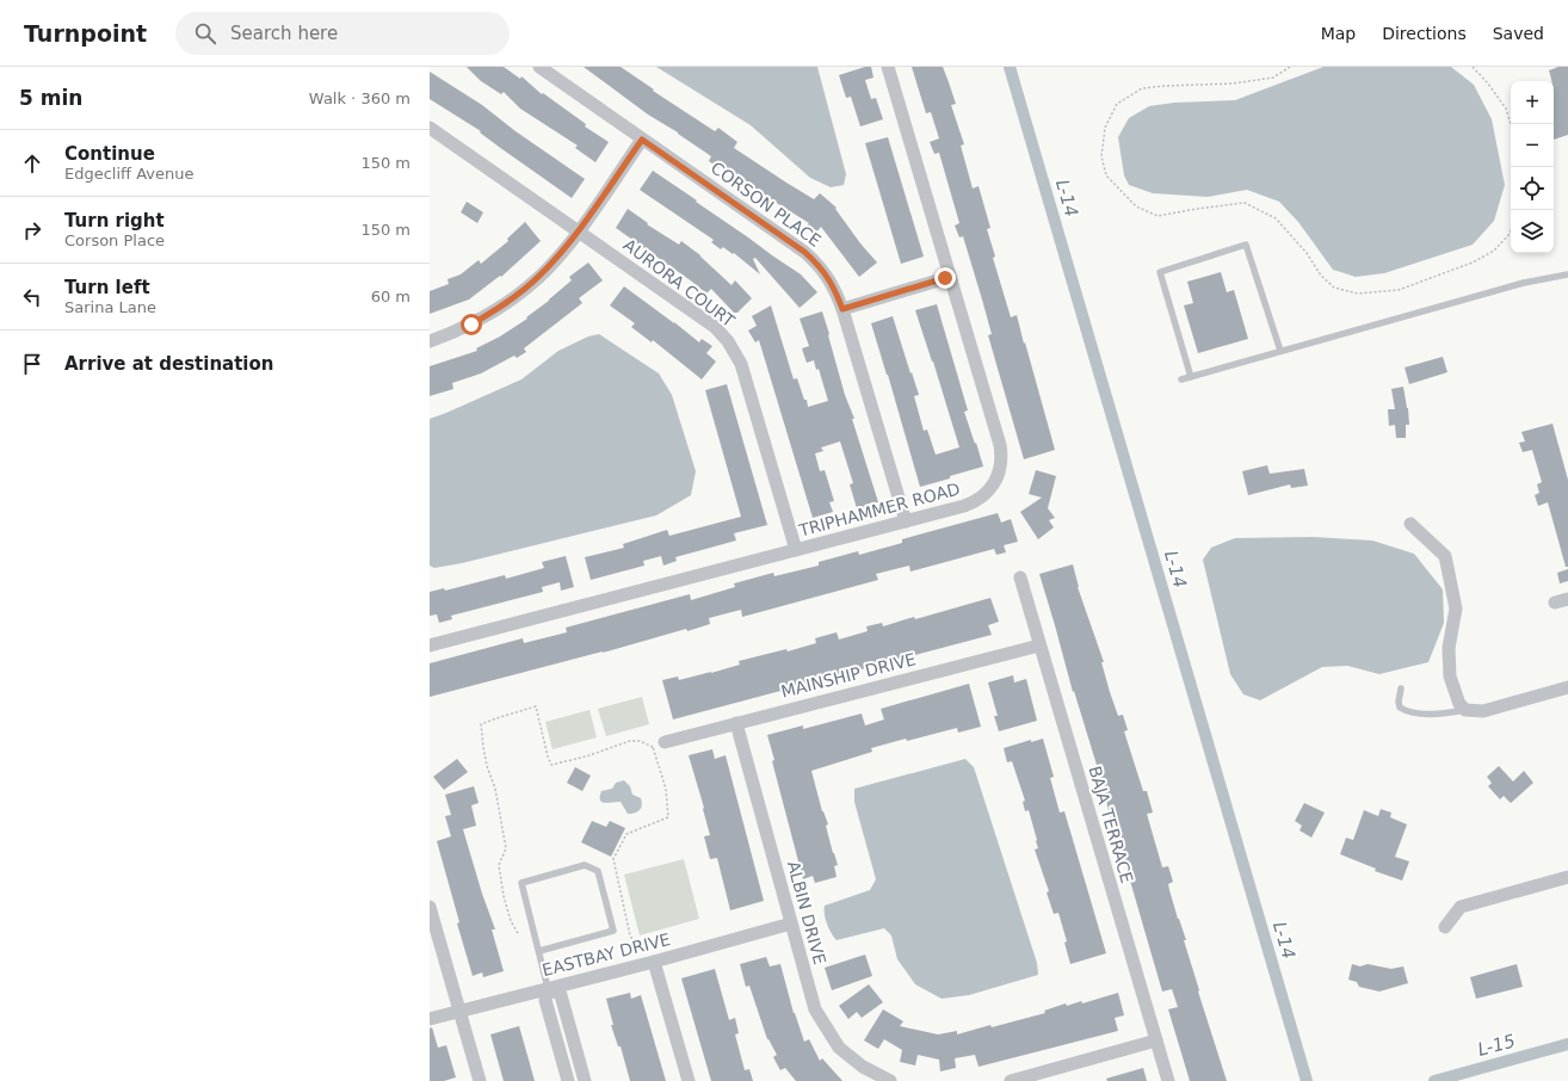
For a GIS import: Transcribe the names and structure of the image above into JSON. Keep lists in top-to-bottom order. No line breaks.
{"streets":{"street":["CORSON PLACE","AURORA COURT","TRIPHAMMER ROAD","MAINSHIP DRIVE","BAJA TERRACE","ALBIN DRIVE","EASTBAY DRIVE"]},"crossings":[["CORSON PLACE","TRIPHAMMER ROAD"],["AURORA COURT","TRIPHAMMER ROAD"],["MAINSHIP DRIVE","BAJA TERRACE"],["MAINSHIP DRIVE","ALBIN DRIVE"],["ALBIN DRIVE","EASTBAY DRIVE"]],"water":["L-14","L-15"],"page":{"header":"Turnpoint","search":"Search here","nav":["Map","Directions","Saved"],"heading":["5 min","Walk · 360 m"],"map_buttons":["+","−"],"list":[["Continue","Edgecliff Avenue","150 m"],["Turn right","Corson Place","150 m"],["Turn left","Sarina Lane","60 m"],"Arrive at destination"]}}
